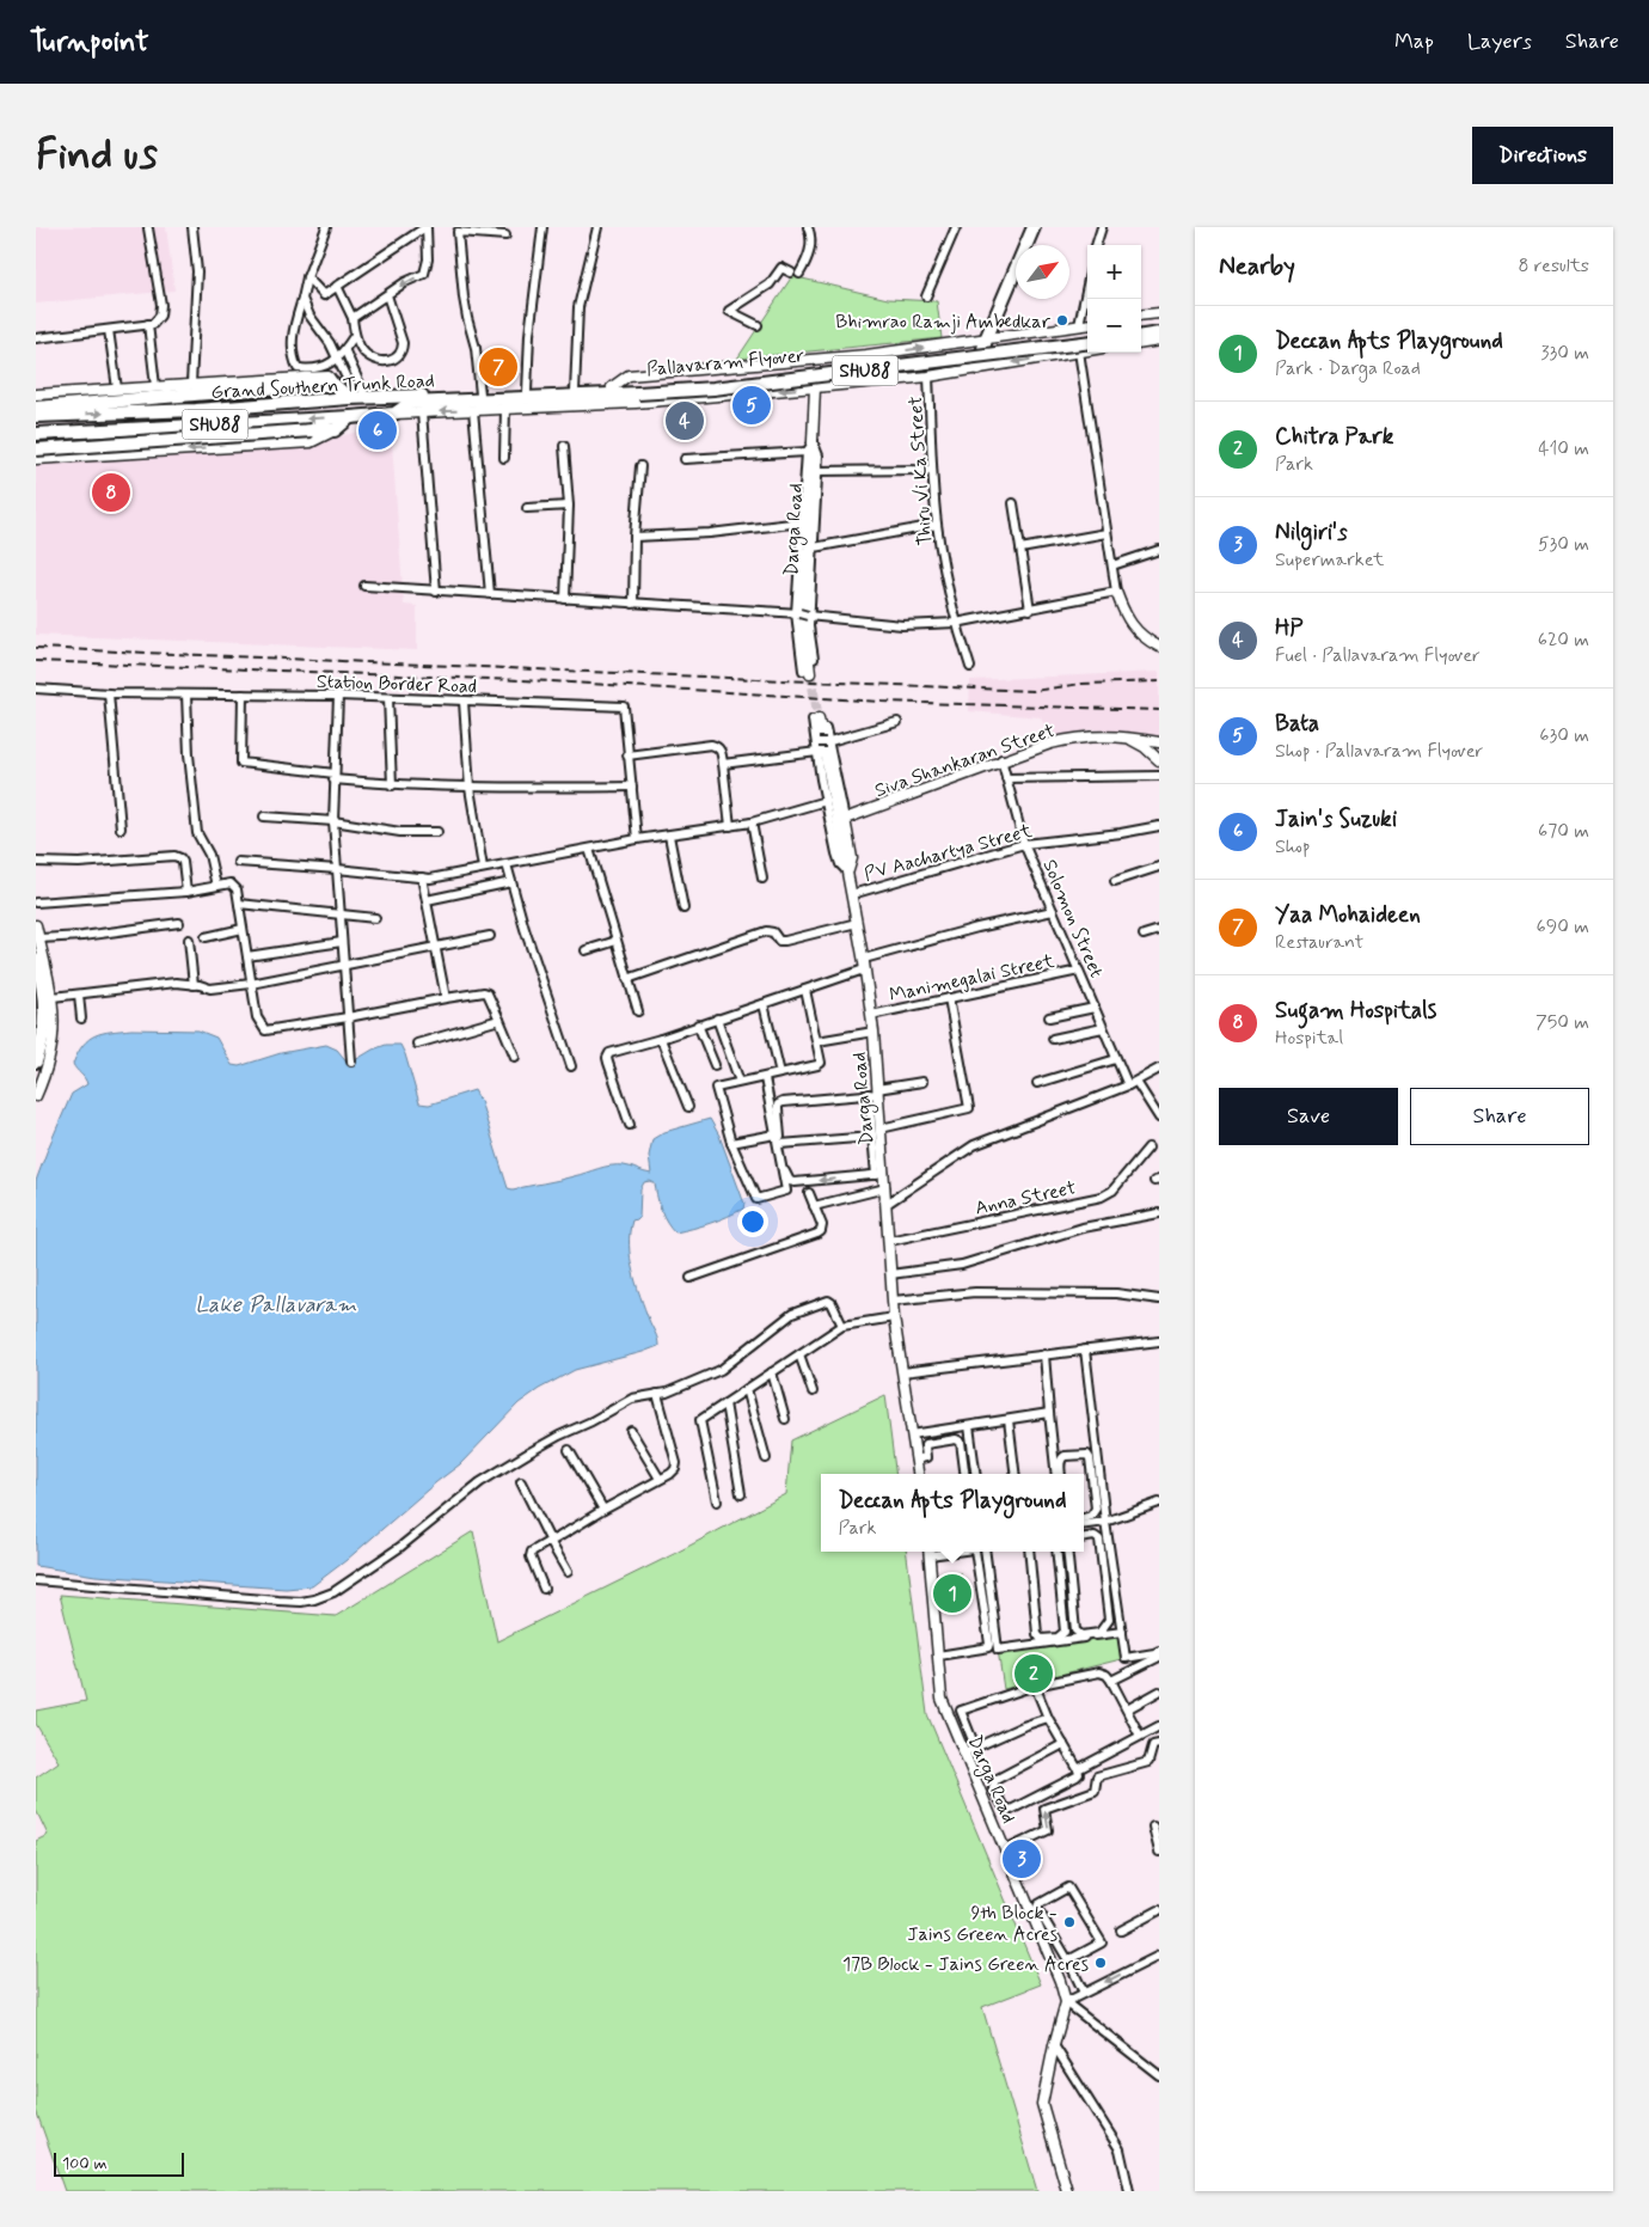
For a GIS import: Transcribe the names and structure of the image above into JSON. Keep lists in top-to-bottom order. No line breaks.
{"streets":{"main road":["Pallavaram Flyover","SHU88","Grand Southern Trunk Road"],"street":["Thiru Vi Ka Street","Darga Road","Station Border Road","Siva Shankaran Street","PV Aachartya Street","Solomon Street","Manimegalai Street","Anna Street"]},"crossings":[["Pallavaram Flyover","SHU88"],["Pallavaram Flyover","Grand Southern Trunk Road"],["SHU88","Grand Southern Trunk Road"],["Darga Road","PV Aachartya Street"],["Darga Road","Manimegalai Street"],["Darga Road","Anna Street"],["Siva Shankaran Street","Solomon Street"],["PV Aachartya Street","Solomon Street"],["Solomon Street","Manimegalai Street"]],"water":["Lake Pallavaram"],"places":["Bhimrao Ramji Ambedkar","9th Block - Jains Green Acres","17B Block - Jains Green Acres"],"scale_bar":"100 m","north":"top right","page":{"header":"Turnpoint","nav":["Map","Layers","Share"],"buttons":["Directions",["Save","Share"]],"title":"Find us","heading":["Nearby","8 results"],"map_buttons":["+","−"],"list":[{"mark":"1","name":"Deccan Apts Playground","note":"Park · Darga Road","value":"330 m"},{"mark":"2","name":"Chitra Park","note":"Park","value":"410 m"},{"mark":"3","name":"Nilgiri's","note":"Supermarket","value":"530 m"},{"mark":"4","name":"HP","note":"Fuel · Pallavaram Flyover","value":"620 m"},{"mark":"5","name":"Bata","note":"Shop · Pallavaram Flyover","value":"630 m"},{"mark":"6","name":"Jain's Suzuki","note":"Shop","value":"670 m"},{"mark":"7","name":"Yaa Mohaideen","note":"Restaurant","value":"690 m"},{"mark":"8","name":"Sugam Hospitals","note":"Hospital","value":"750 m"}],"pins":["7","5","4","6","8","1","2","3"],"popup":["Deccan Apts Playground","Park"],"scale":"100 m"}}
